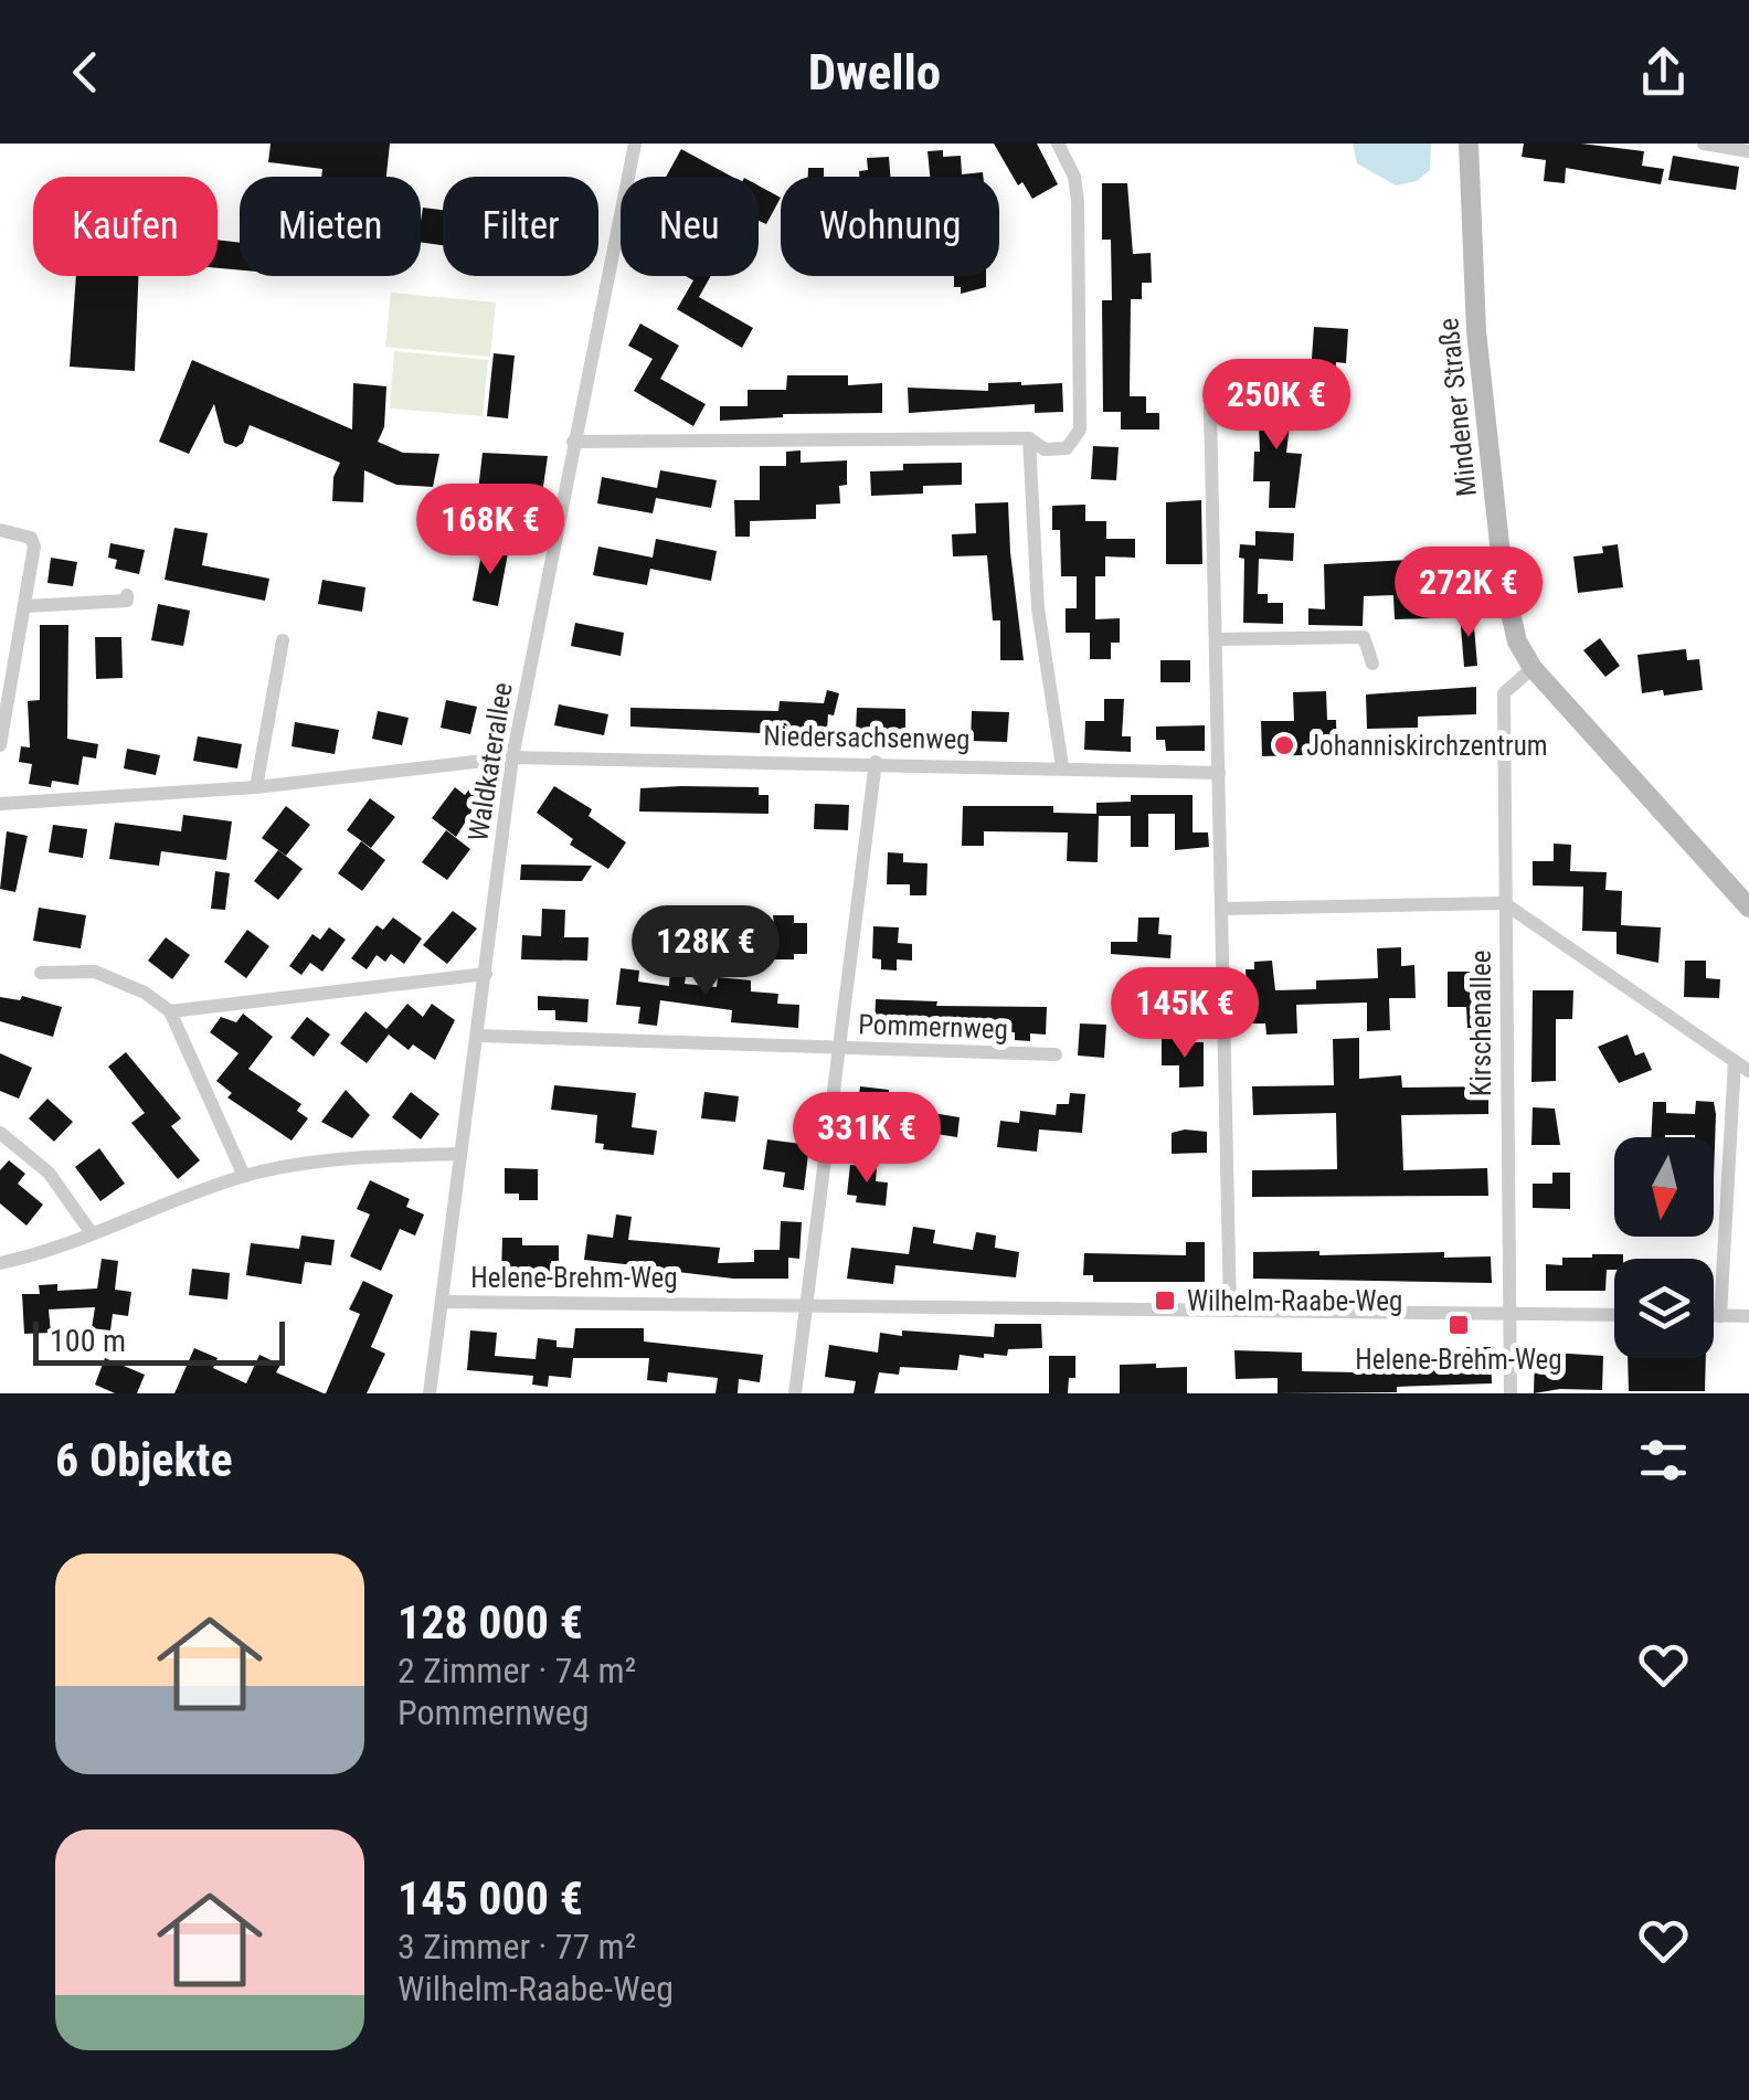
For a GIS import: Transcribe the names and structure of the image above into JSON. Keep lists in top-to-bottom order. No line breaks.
{"streets":{"main road":["Mindener Straße"],"street":["Niedersachsenweg","Waldkaterallee","Kirschenallee","Pommernweg","Helene-Brehm-Weg"]},"crossings":[["Mindener Straße","Kirschenallee"],["Niedersachsenweg","Waldkaterallee"],["Waldkaterallee","Pommernweg"],["Waldkaterallee","Helene-Brehm-Weg"],["Kirschenallee","Helene-Brehm-Weg"]],"places":{"other":["Johanniskirchzentrum"],"transit":["Wilhelm-Raabe-Weg","Helene-Brehm-Weg"]},"scale_bar":"100 m","north":"bottom","page":{"header":"Dwello","chip":["Kaufen","Mieten","Filter","Neu","Wohnung"],"price":["250K €","168K €","272K €","128K €","145K €","331K €"],"scale":"100 m","heading":"6 Objekte","list":[{"name":"128 000 €","note":"2 Zimmer · 74 m² · Pommernweg"},{"name":"145 000 €","note":"3 Zimmer · 77 m² · Wilhelm-Raabe-Weg"}]}}
